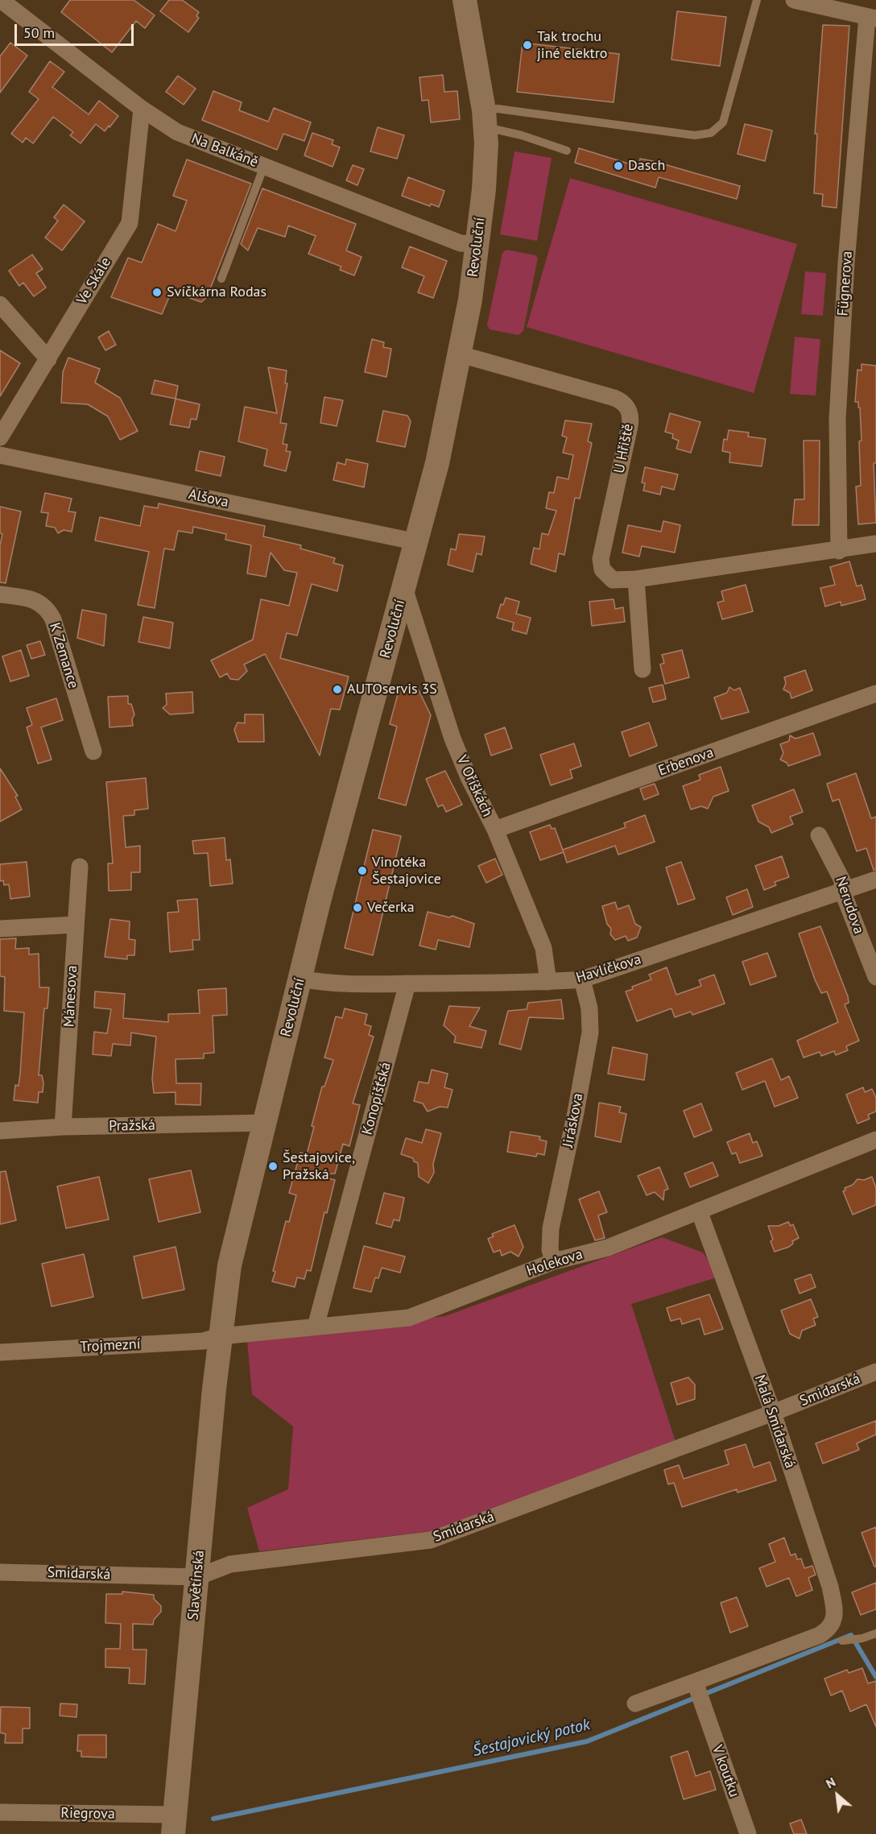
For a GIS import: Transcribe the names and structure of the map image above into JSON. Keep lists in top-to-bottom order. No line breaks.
{"streets":{"street":["Na Balkáně","Revoluční","Ve Skále","Fügnerova","U Hřiště","Alšova","K Zemance","Erbenova","V Oříškách","Nerudova","Havlíčkova","Mánesova","Konopišťská","Jiráskova","Pražská","Holekova","Trojmezní","Smidarská","Malá Smidarská","Slavětínská","V koutku","Riegrova"]},"crossings":[["Na Balkáně","Revoluční"],["Na Balkáně","Ve Skále"],["Revoluční","U Hřiště"],["Revoluční","Alšova"],["Revoluční","V Oříškách"],["Revoluční","Havlíčkova"],["Revoluční","Pražská"],["Revoluční","Holekova"],["Revoluční","Trojmezní"],["Revoluční","Slavětínská"],["Fügnerova","U Hřiště"],["Erbenova","V Oříškách"],["V Oříškách","Havlíčkova"],["Nerudova","Havlíčkova"],["Havlíčkova","Konopišťská"],["Havlíčkova","Jiráskova"],["Mánesova","Pražská"],["Konopišťská","Holekova"],["Jiráskova","Holekova"],["Holekova","Trojmezní"],["Holekova","Malá Smidarská"],["Holekova","Slavětínská"],["Trojmezní","Slavětínská"],["Smidarská","Malá Smidarská"],["Smidarská","Slavětínská"],["Malá Smidarská","V koutku"],["Slavětínská","Riegrova"]],"water":["Šestajovický potok"],"places":["Tak trochu jiné elektro","Dasch","Svíčkárna Rodas","AUTOservis 3S","Vinotéka Šestajovice","Večerka","Šestajovice, Pražská"],"scale_bar":"50 m","north":"top left"}
